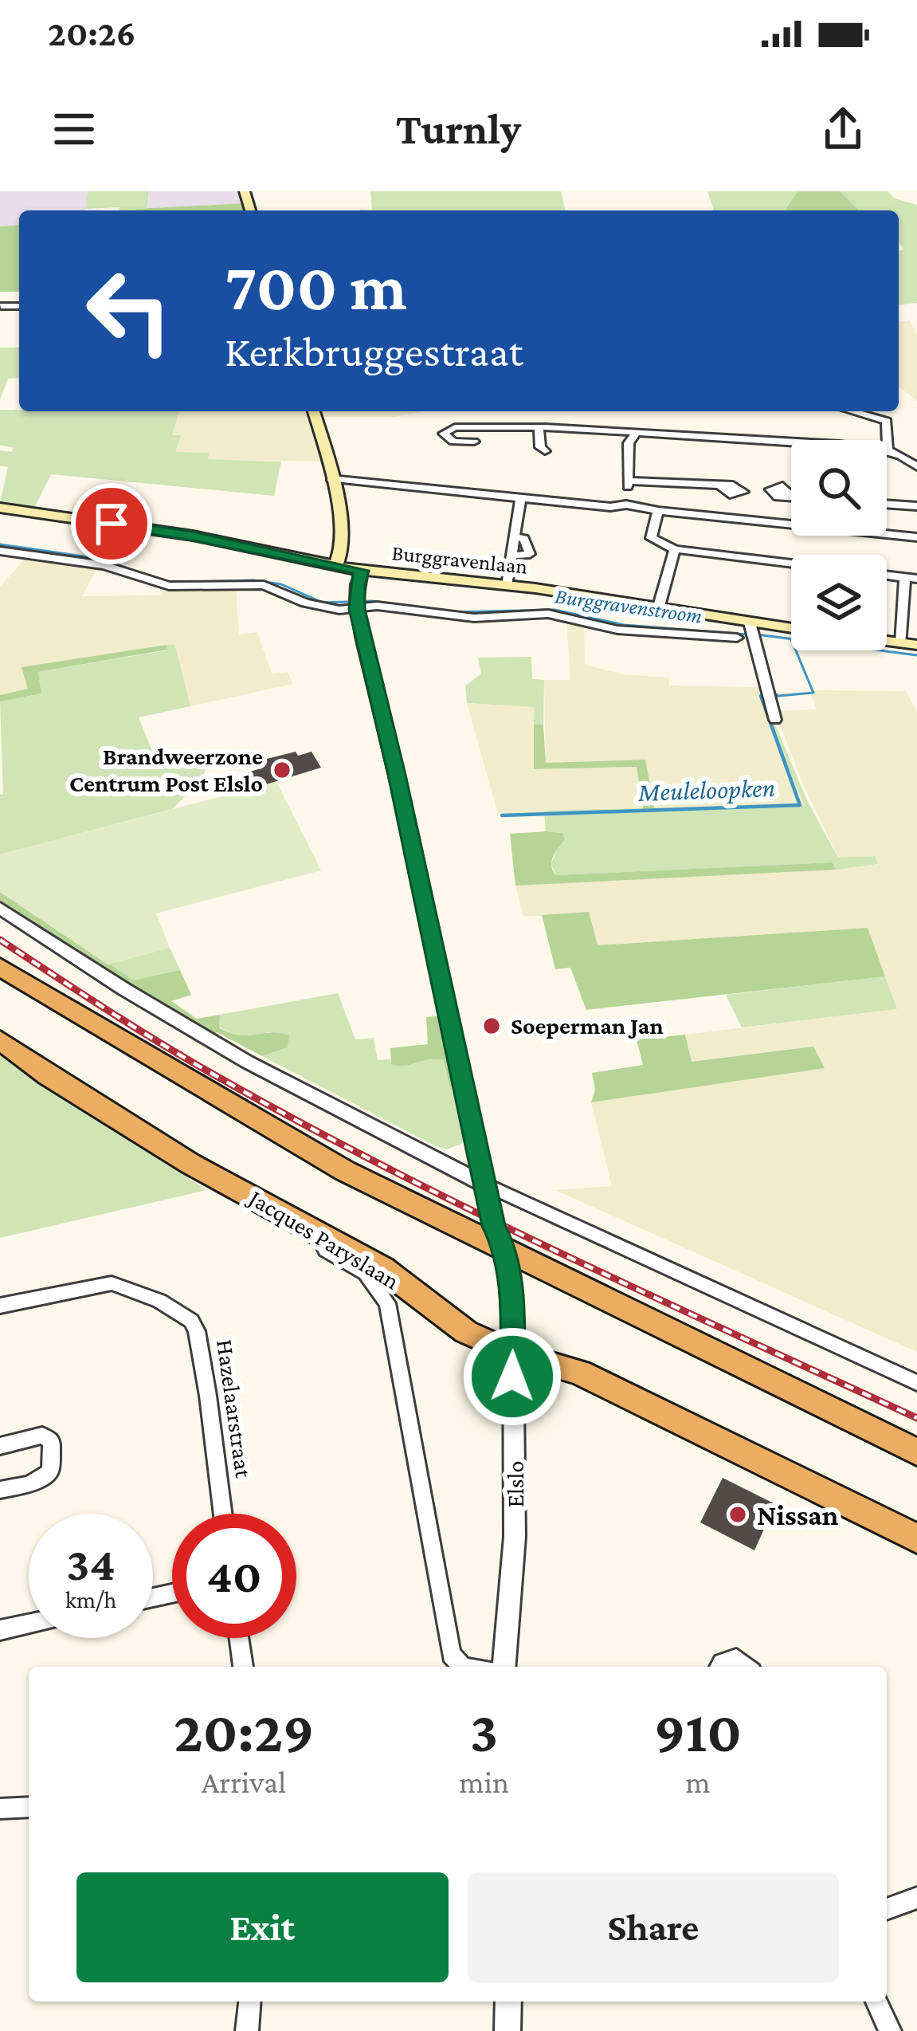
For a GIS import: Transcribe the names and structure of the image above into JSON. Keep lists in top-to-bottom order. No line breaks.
{"streets":{"highway":["Jacques Paryslaan"],"main road":["Burggravenlaan"],"street":["Hazelaarstraat","Elslo"]},"crossings":[["Burggravenlaan","Elslo"],["Jacques Paryslaan","Elslo"]],"water":["Burggravenstroom","Meuleloopken"],"places":["Brandweerzone Centrum Post Elslo","Soeperman Jan","Nissan"],"page":{"status":"20:26","header":"Turnly","turn":["700 m","Kerkbruggestraat"],"speed":"34 km/h","limit":"40","eta":["20:29","Arrival","3","min","910","m"],"buttons":["Exit","Share"]}}
